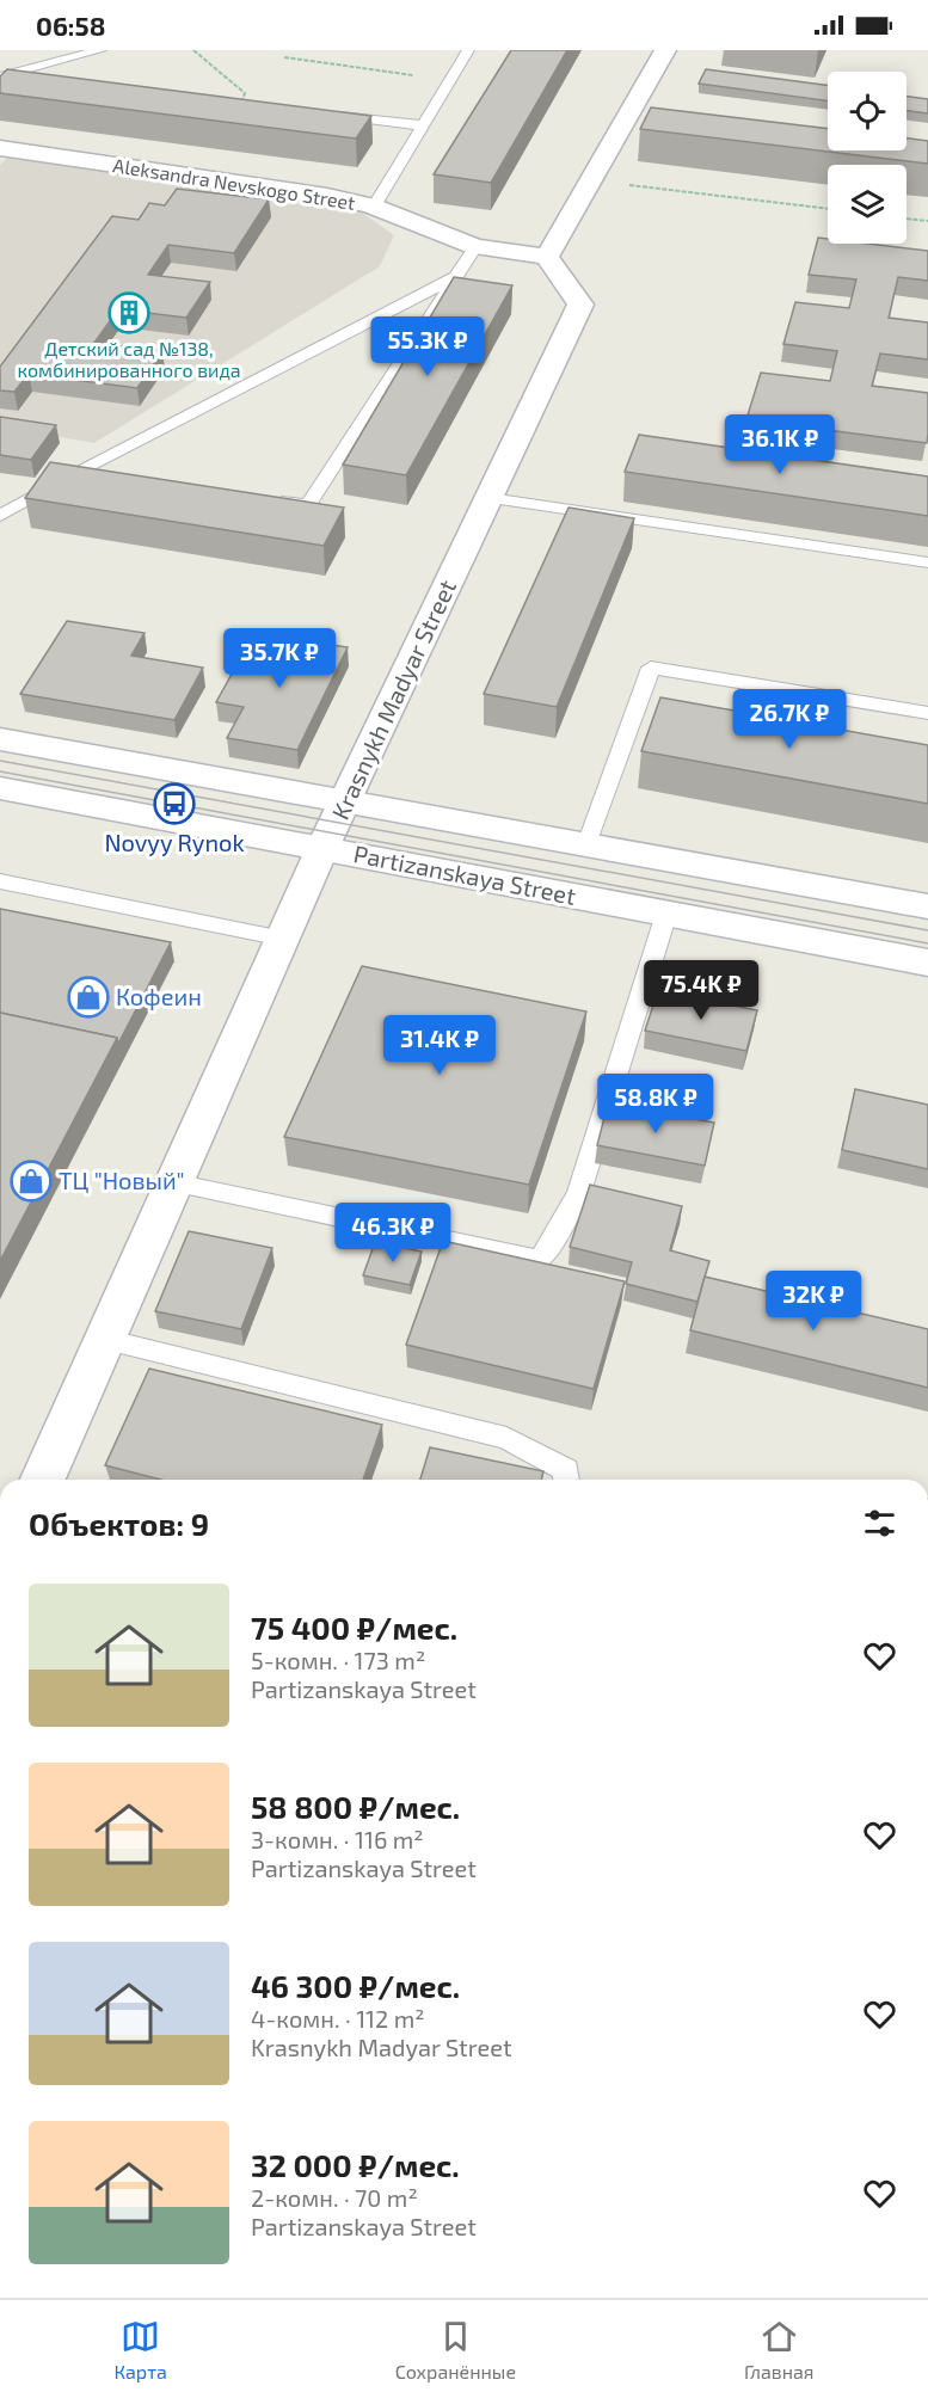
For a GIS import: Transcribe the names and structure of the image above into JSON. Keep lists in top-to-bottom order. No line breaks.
{"streets":{"street":["Aleksandra Nevskogo Street","Krasnykh Madyar Street","Partizanskaya Street"]},"crossings":[["Aleksandra Nevskogo Street","Krasnykh Madyar Street"],["Krasnykh Madyar Street","Partizanskaya Street"]],"places":{"building":["Детский сад №138, комбинированного вида"],"bus stop":["Novyy Rynok"],"shop":["Кофеин","ТЦ \"Новый\""]},"page":{"status":"06:58","price":["55.3K ₽","36.1K ₽","35.7K ₽","26.7K ₽","75.4K ₽","31.4K ₽","58.8K ₽","46.3K ₽","32K ₽"],"heading":"Объектов: 9","list":[{"name":"75 400 ₽/мес.","note":"5-комн. · 173 m² · Partizanskaya Street"},{"name":"58 800 ₽/мес.","note":"3-комн. · 116 m² · Partizanskaya Street"},{"name":"46 300 ₽/мес.","note":"4-комн. · 112 m² · Krasnykh Madyar Street"},{"name":"32 000 ₽/мес.","note":"2-комн. · 70 m² · Partizanskaya Street"}],"tabs":["Карта","Сохранённые","Главная"]}}
